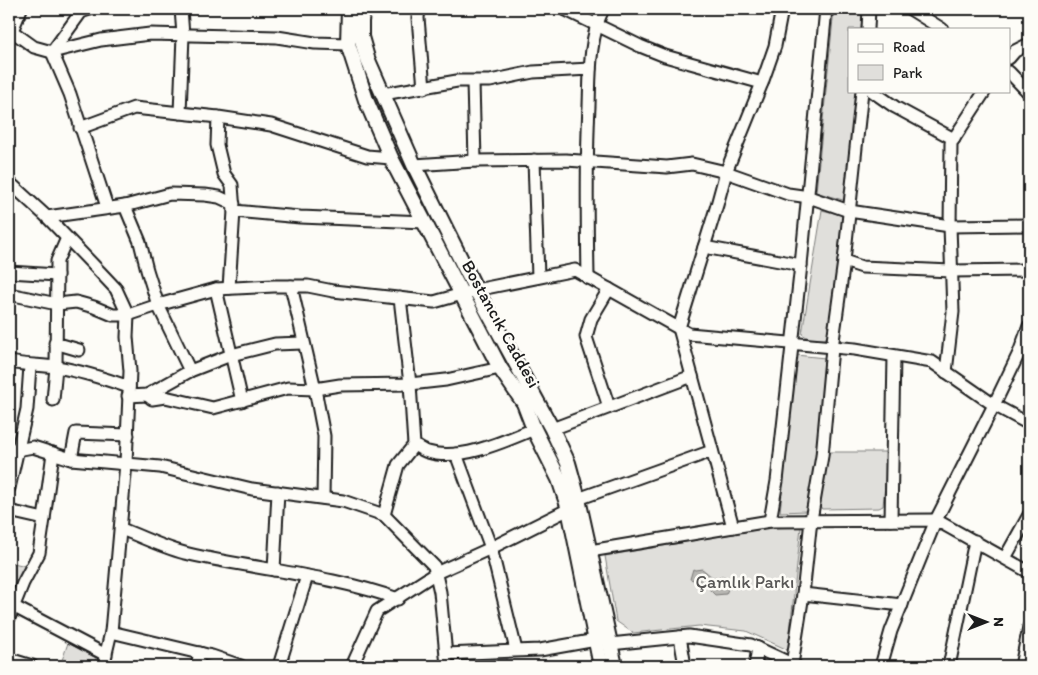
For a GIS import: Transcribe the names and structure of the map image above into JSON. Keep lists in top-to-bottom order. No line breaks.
{"streets":{"main road":["Bostancık Caddesi"]},"parks":["Çamlık Parkı"],"legend":["Road","Park"],"north":"right"}
